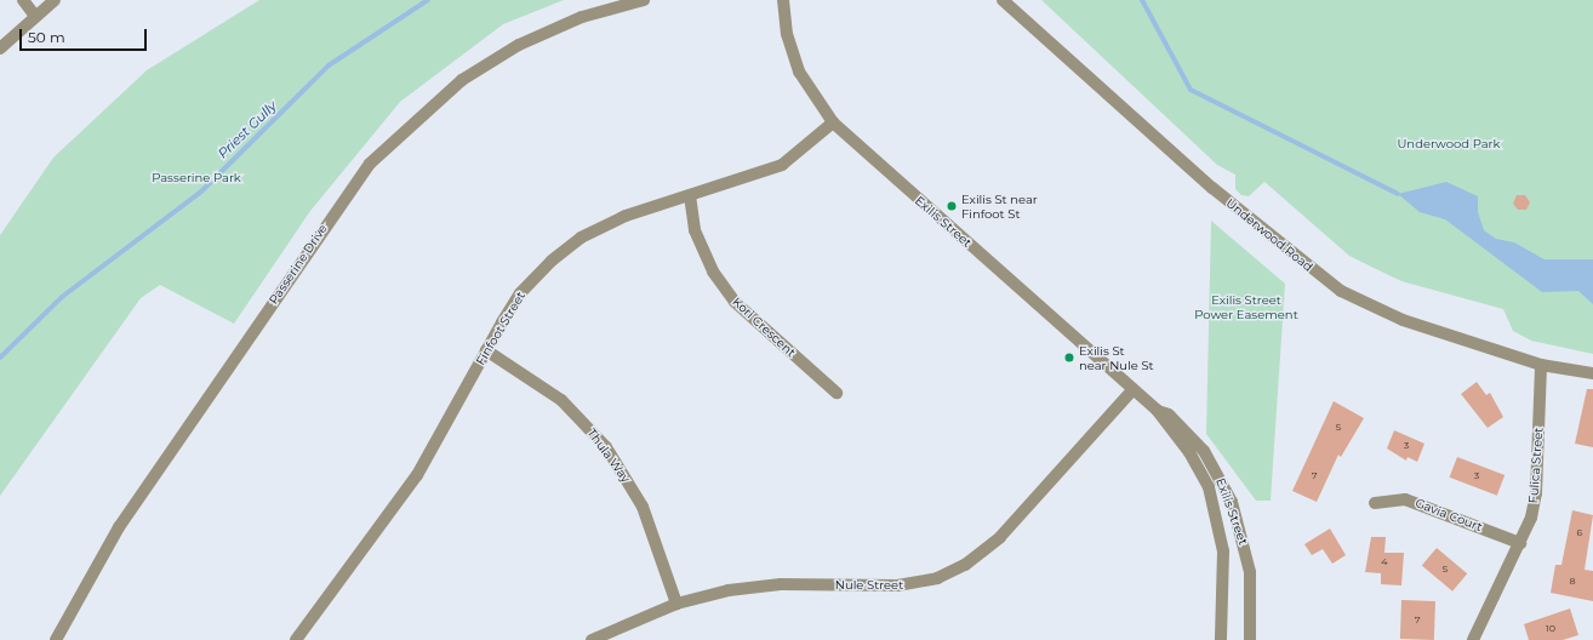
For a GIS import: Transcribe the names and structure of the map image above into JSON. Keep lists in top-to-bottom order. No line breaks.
{"streets":{"street":["Exilis Street","Underwood Road","Passerine Drive","Kori Crescent","Finfoot Street","Thula Way","Fulica Street","Gavia Court","Nule Street"]},"crossings":[["Exilis Street","Finfoot Street"],["Exilis Street","Nule Street"],["Underwood Road","Fulica Street"],["Kori Crescent","Finfoot Street"],["Finfoot Street","Thula Way"],["Thula Way","Nule Street"],["Fulica Street","Gavia Court"]],"water":["Priest Gully"],"parks":["Underwood Park","Passerine Park","Exilis Street Power Easement"],"places":["Exilis St near Finfoot St","Exilis St near Nule St"],"house_numbers":["5","3","7","3","6","4","5","8","7","10"],"scale_bar":"50 m"}
